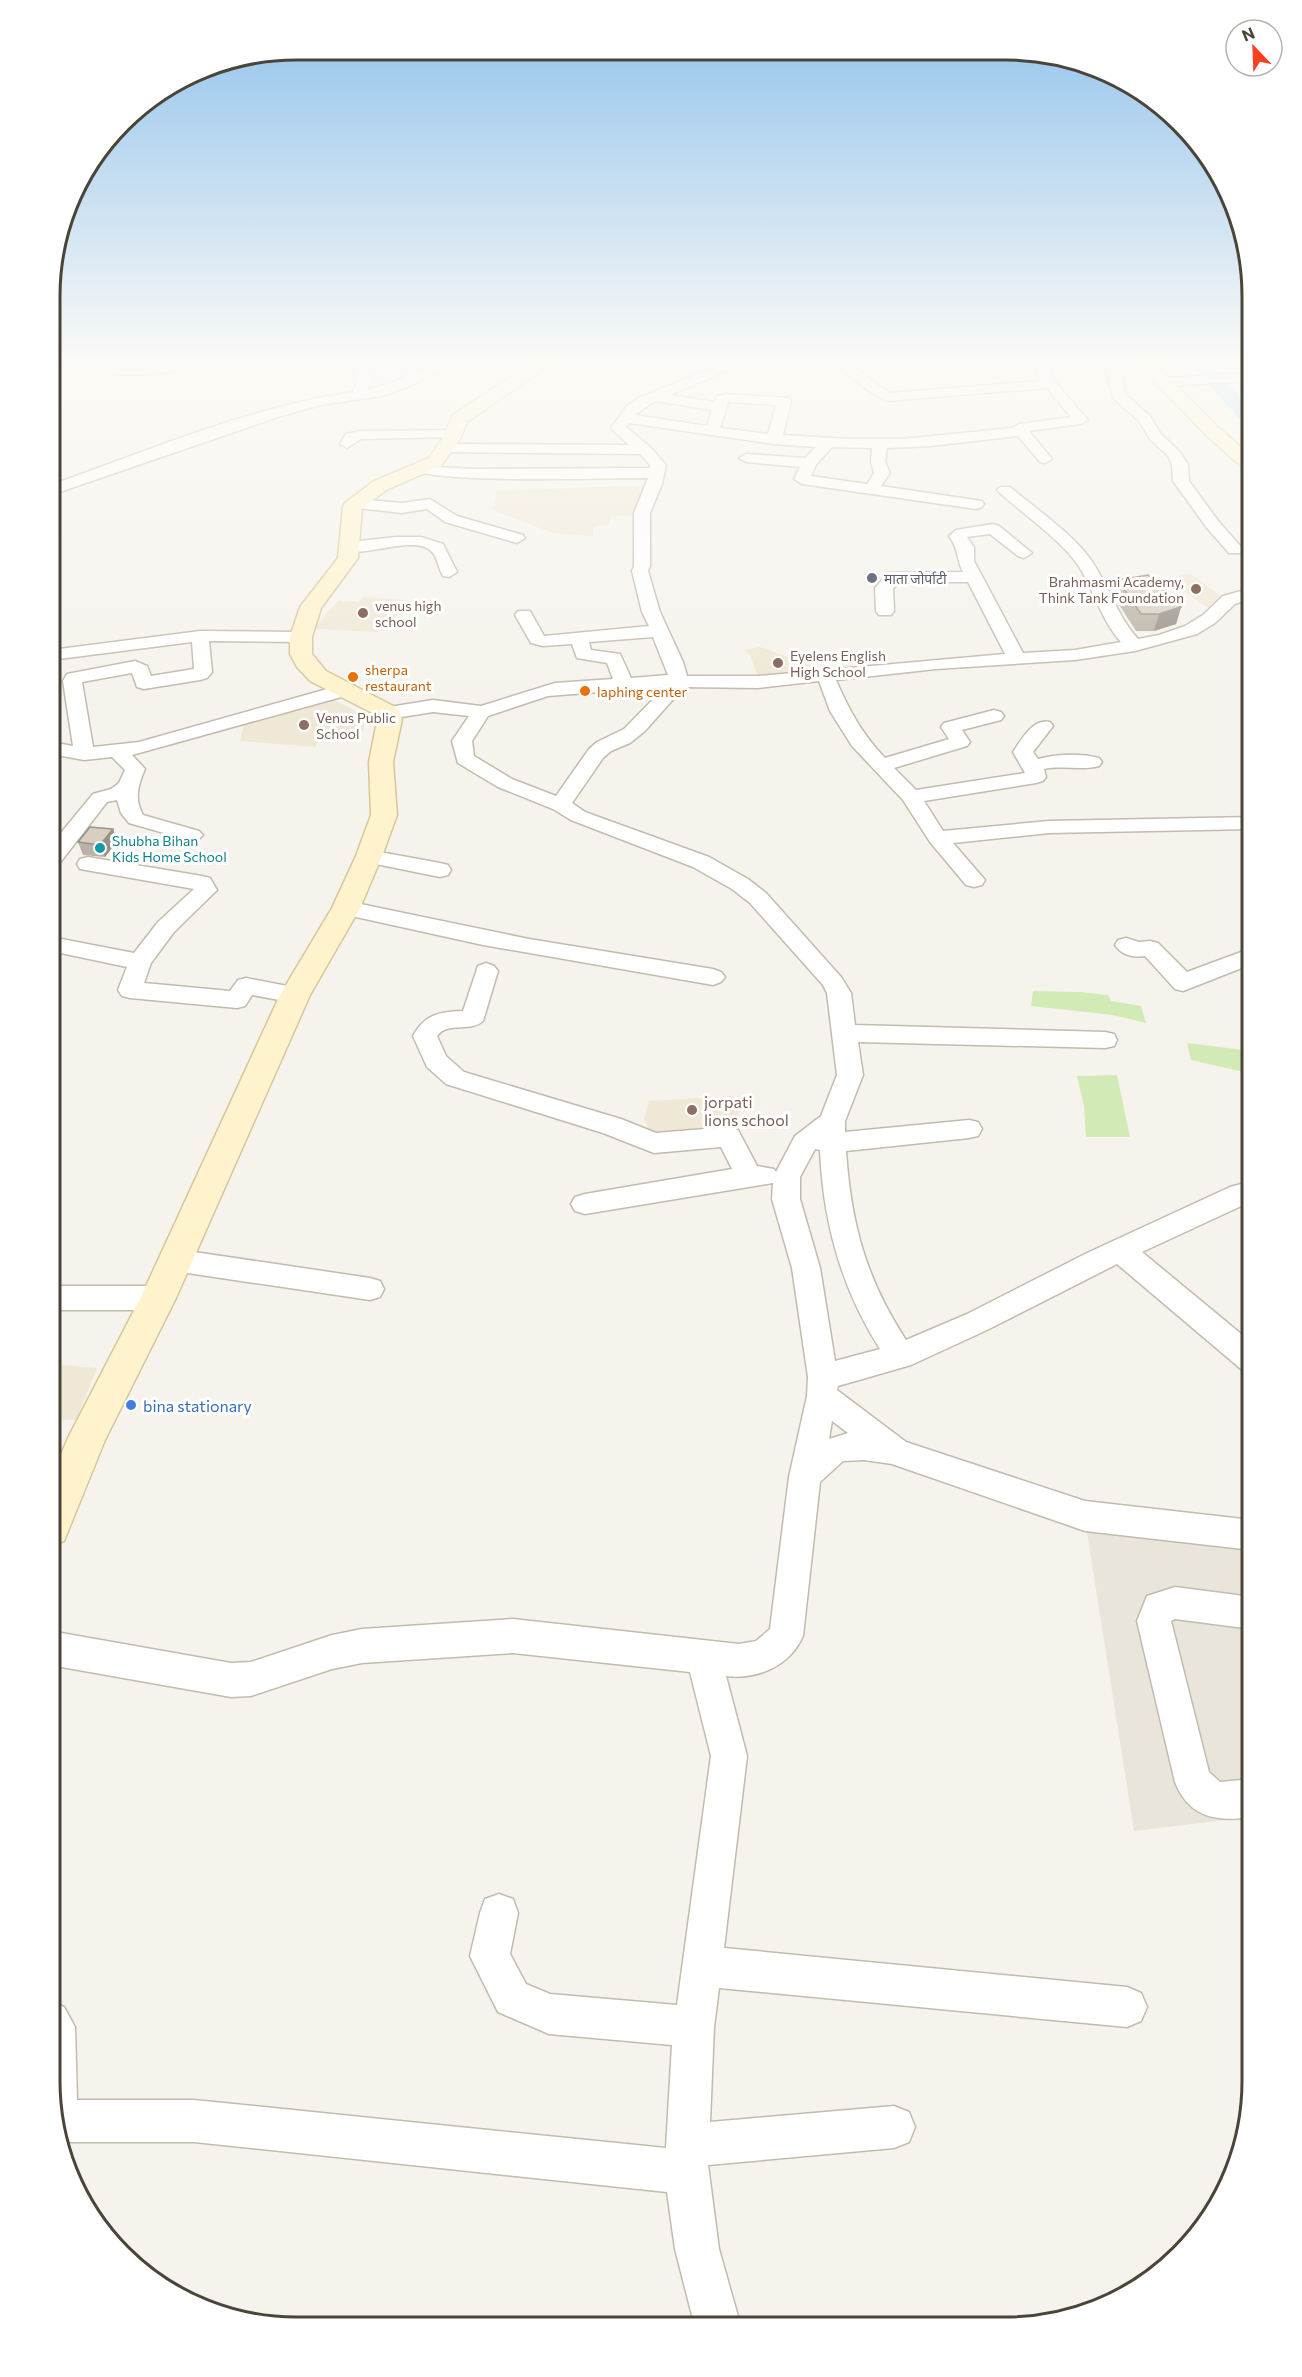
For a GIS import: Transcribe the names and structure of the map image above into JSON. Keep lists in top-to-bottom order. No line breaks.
{"places":["माता जोर्पाटी","Brahmasmi Academy, Think Tank Foundation","venus high school","Eyelens English High School","sherpa restaurant","laphing center","Venus Public School","Shubha Bihan Kids Home School","jorpati lions school","bina stationary"],"north":"top left"}
